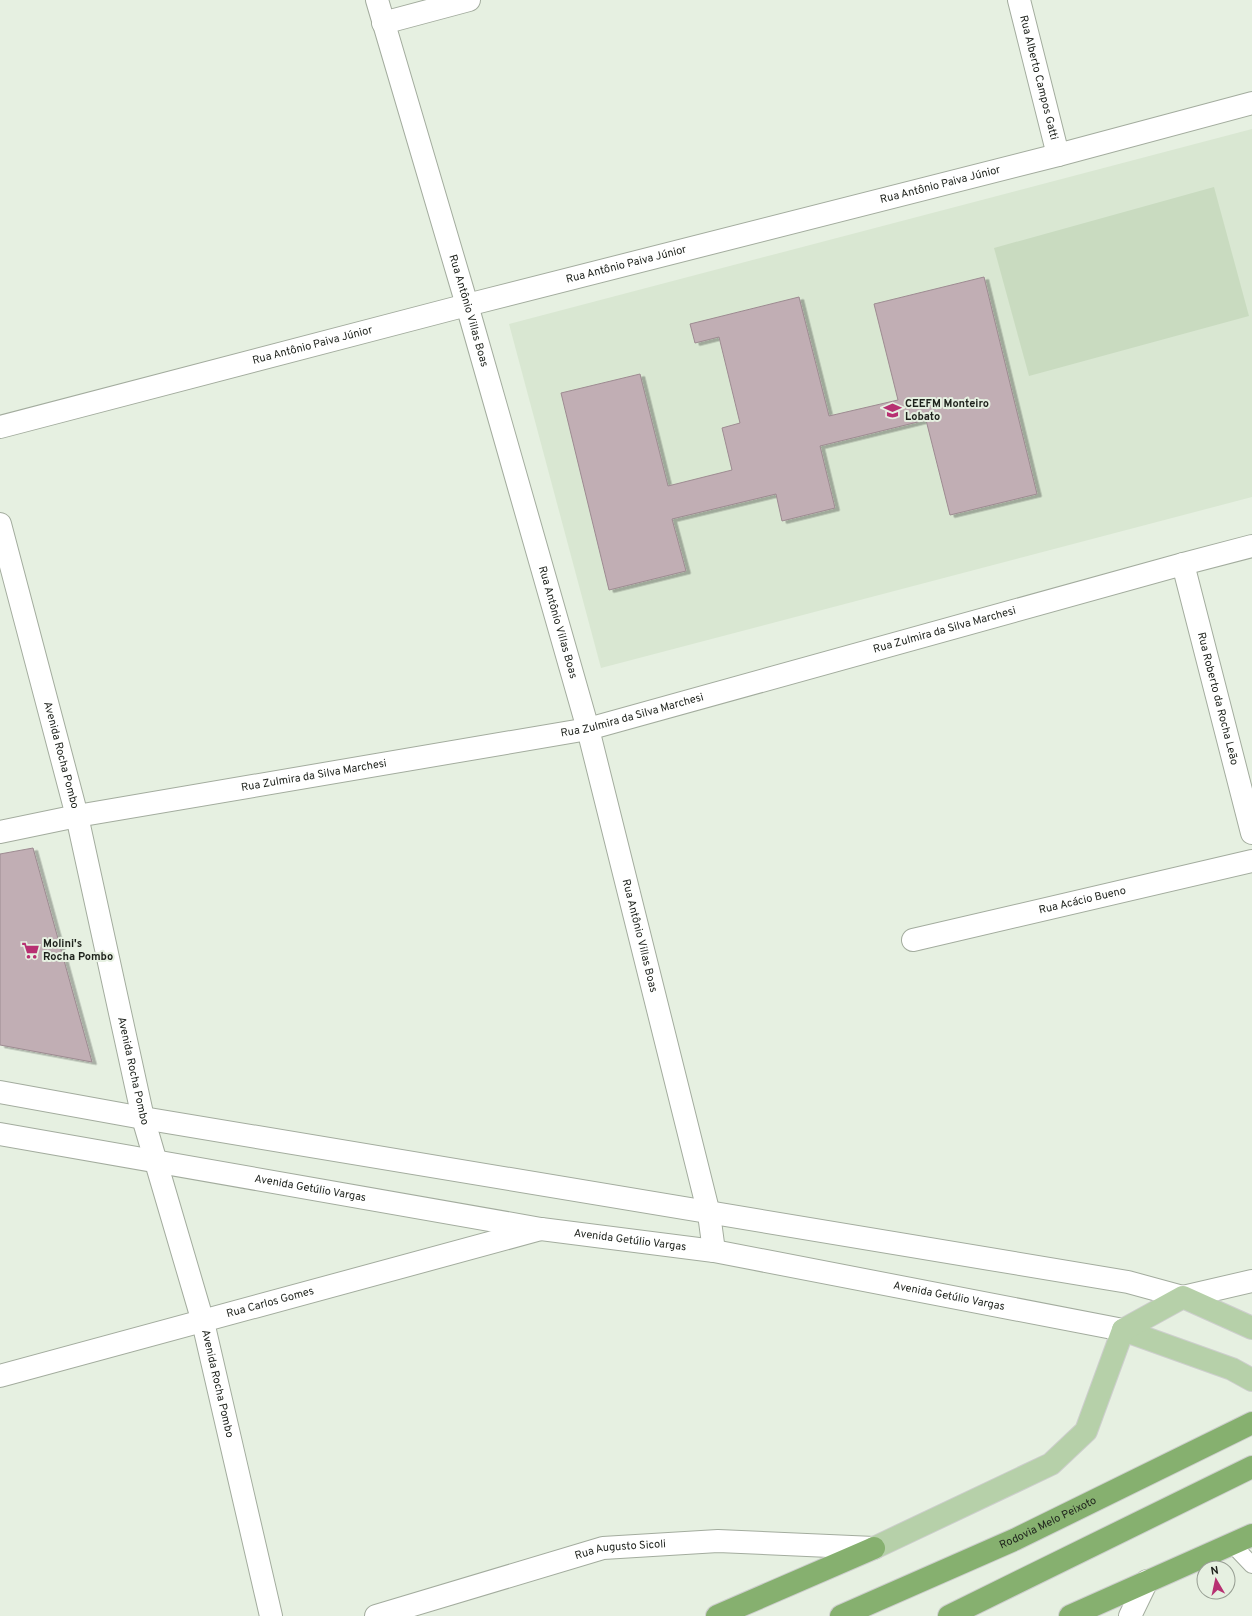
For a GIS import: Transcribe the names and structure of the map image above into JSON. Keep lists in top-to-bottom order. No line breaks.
{"streets":{"highway":["Rodovia Melo Peixoto"],"main road":["Avenida Getúlio Vargas"],"street":["Rua Alberto Campos Gatti","Rua Antônio Paiva Júnior","Rua Antônio Villas Boas","Rua Zulmira da Silva Marchesi","Rua Roberto da Rocha Leão","Avenida Rocha Pombo","Rua Acácio Bueno","Rua Carlos Gomes","Rua Augusto Sicoli"]},"crossings":[["Rua Alberto Campos Gatti","Rua Antônio Paiva Júnior"],["Rua Antônio Paiva Júnior","Rua Antônio Villas Boas"],["Rua Antônio Villas Boas","Rua Zulmira da Silva Marchesi"],["Rua Antônio Villas Boas","Avenida Getúlio Vargas"],["Rua Zulmira da Silva Marchesi","Rua Roberto da Rocha Leão"],["Rua Zulmira da Silva Marchesi","Avenida Rocha Pombo"],["Avenida Rocha Pombo","Avenida Getúlio Vargas"],["Avenida Rocha Pombo","Rua Carlos Gomes"],["Avenida Getúlio Vargas","Rua Carlos Gomes"]],"places":{"school or university":["CEEFM Monteiro Lobato"],"supermarket":["Molini's Rocha Pombo"]},"north":"top"}
